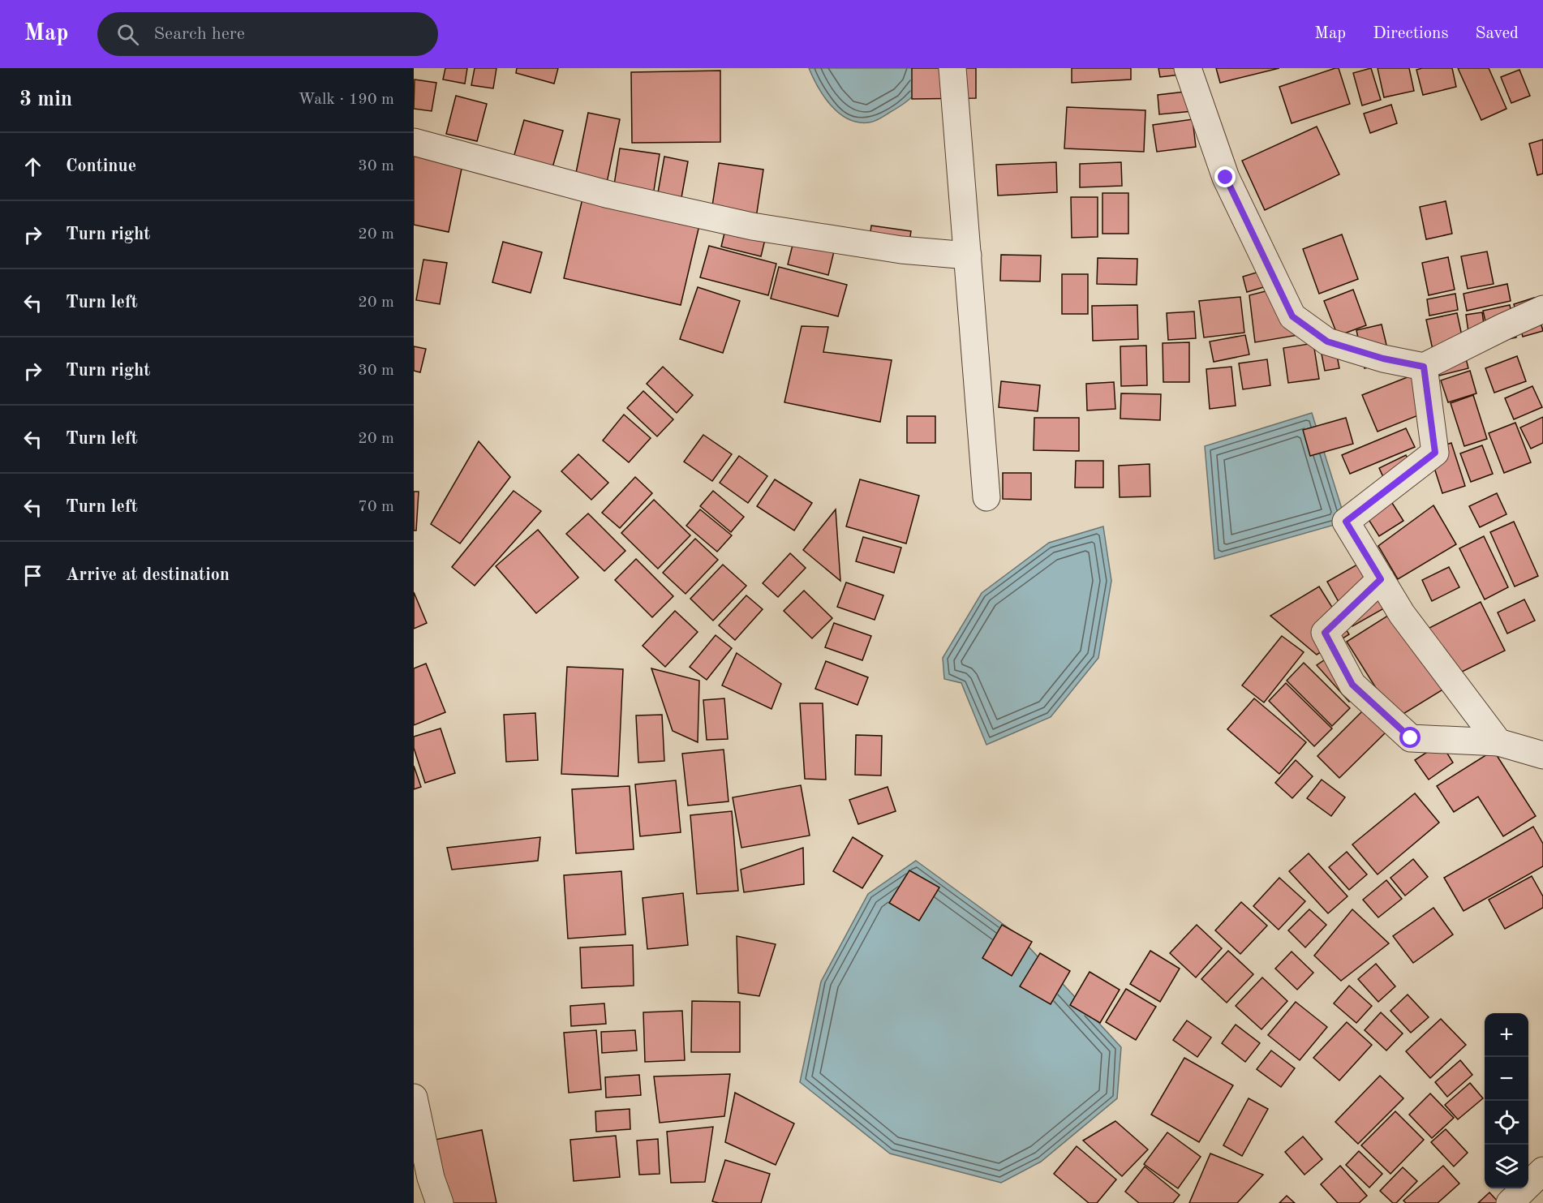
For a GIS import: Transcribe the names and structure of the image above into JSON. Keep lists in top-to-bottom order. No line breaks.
{"page":{"header":"Map","search":"Search here","nav":["Map","Directions","Saved"],"heading":["3 min","Walk · 190 m"],"list":[["Continue","30 m"],["Turn right","20 m"],["Turn left","20 m"],["Turn right","30 m"],["Turn left","20 m"],["Turn left","70 m"],"Arrive at destination"],"map_buttons":["+","−"]}}
